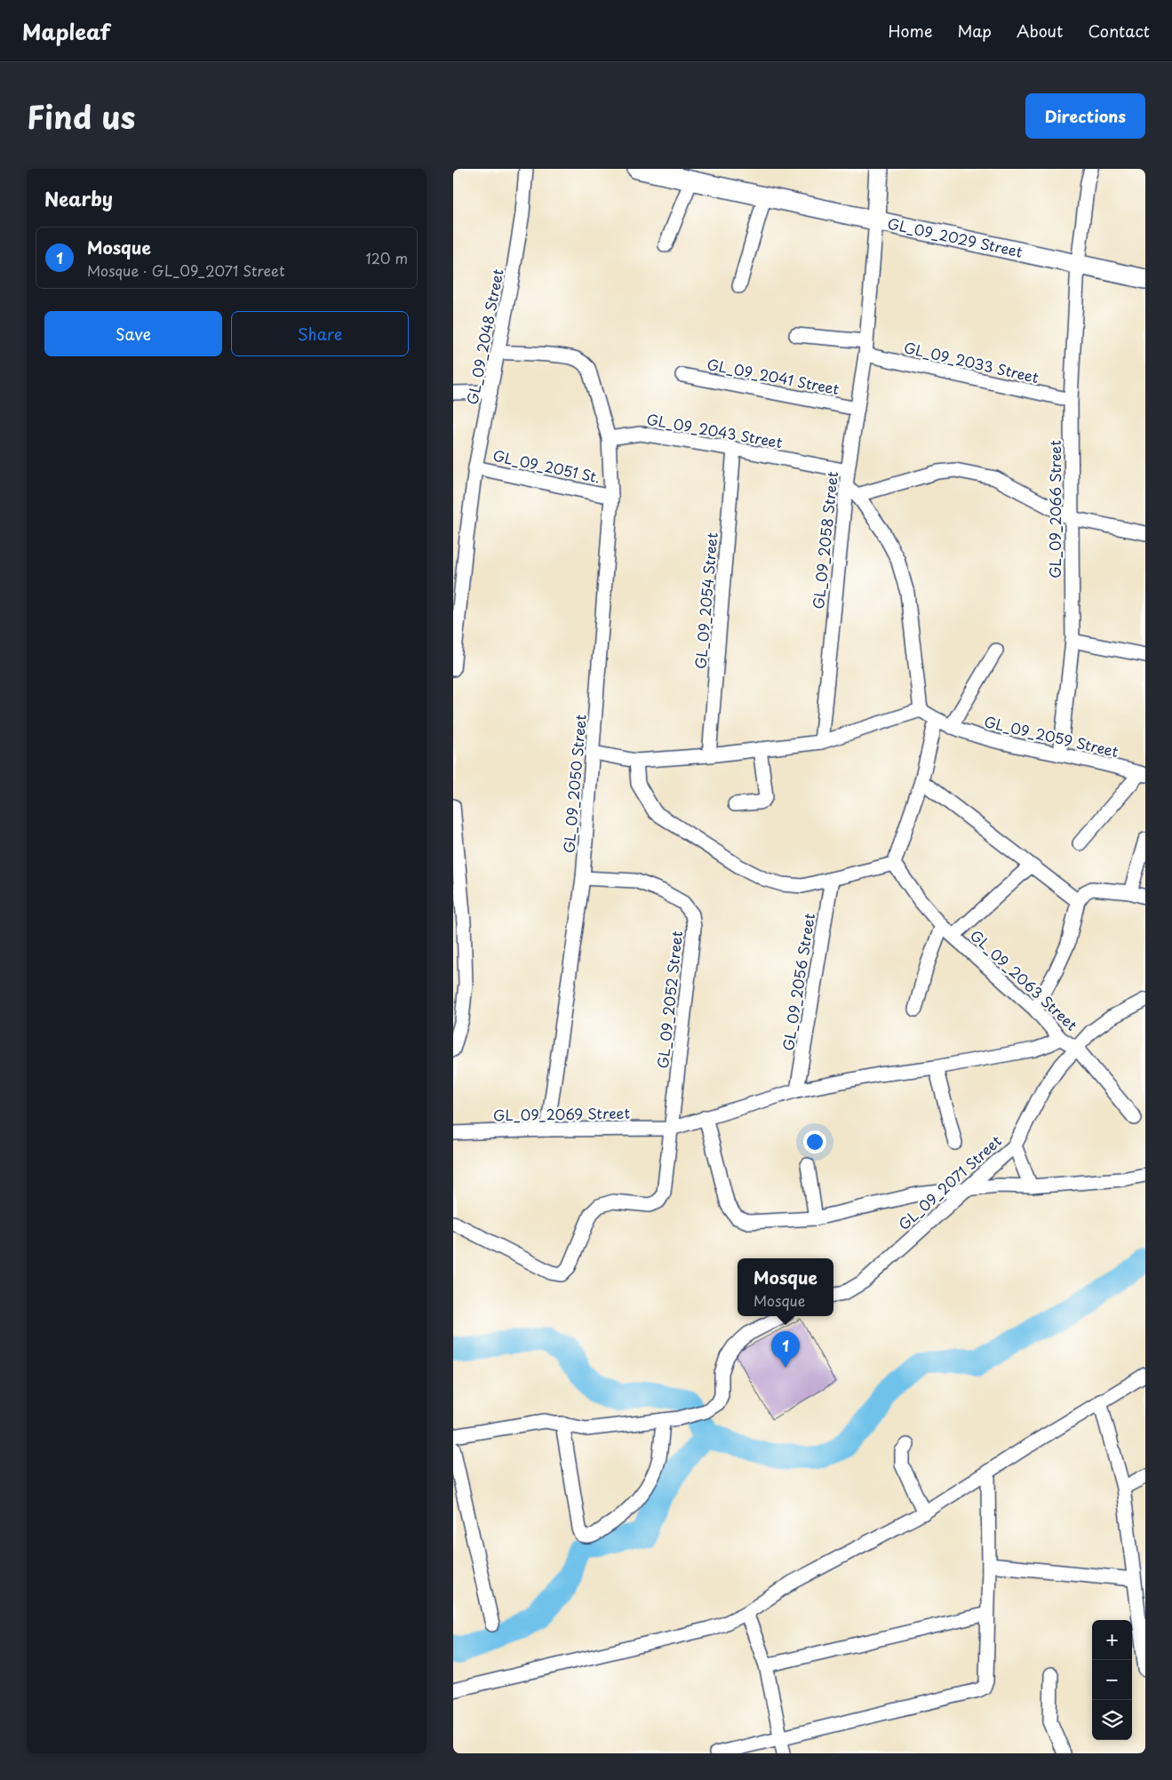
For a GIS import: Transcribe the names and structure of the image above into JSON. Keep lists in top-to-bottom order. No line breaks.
{"streets":{"main road":["GL_09_2029 Street"],"street":["GL_09_2048 Street","GL_09_2033 Street","GL_09_2041 Street","GL_09_2043 Street","GL_09_2051 St.","GL_09_2066 Street","GL_09_2058 Street","GL_09_2054 Street","GL_09_2059 Street","GL_09_2050 Street","GL_09_2063 Street","GL_09_2056 Street","GL_09_2052 Street","GL_09_2069 Street","GL_09_2071 Street"]},"crossings":[["GL_09_2029 Street","GL_09_2066 Street"],["GL_09_2029 Street","GL_09_2058 Street"],["GL_09_2048 Street","GL_09_2051 St."],["GL_09_2033 Street","GL_09_2066 Street"],["GL_09_2033 Street","GL_09_2058 Street"],["GL_09_2041 Street","GL_09_2058 Street"],["GL_09_2043 Street","GL_09_2058 Street"],["GL_09_2043 Street","GL_09_2054 Street"],["GL_09_2043 Street","GL_09_2050 Street"],["GL_09_2051 St.","GL_09_2050 Street"],["GL_09_2066 Street","GL_09_2059 Street"],["GL_09_2050 Street","GL_09_2052 Street"],["GL_09_2050 Street","GL_09_2069 Street"],["GL_09_2063 Street","GL_09_2069 Street"],["GL_09_2063 Street","GL_09_2071 Street"],["GL_09_2056 Street","GL_09_2069 Street"],["GL_09_2052 Street","GL_09_2069 Street"]],"page":{"header":"Mapleaf","nav":["Home","Map","About","Contact"],"title":"Find us","buttons":["Directions",["Save","Share"]],"heading":"Nearby","list":[{"mark":"1","name":"Mosque","note":"Mosque · GL_09_2071 Street","value":"120 m"}],"popup":["Mosque","Mosque"],"pins":"1","map_buttons":["+","−"]}}
